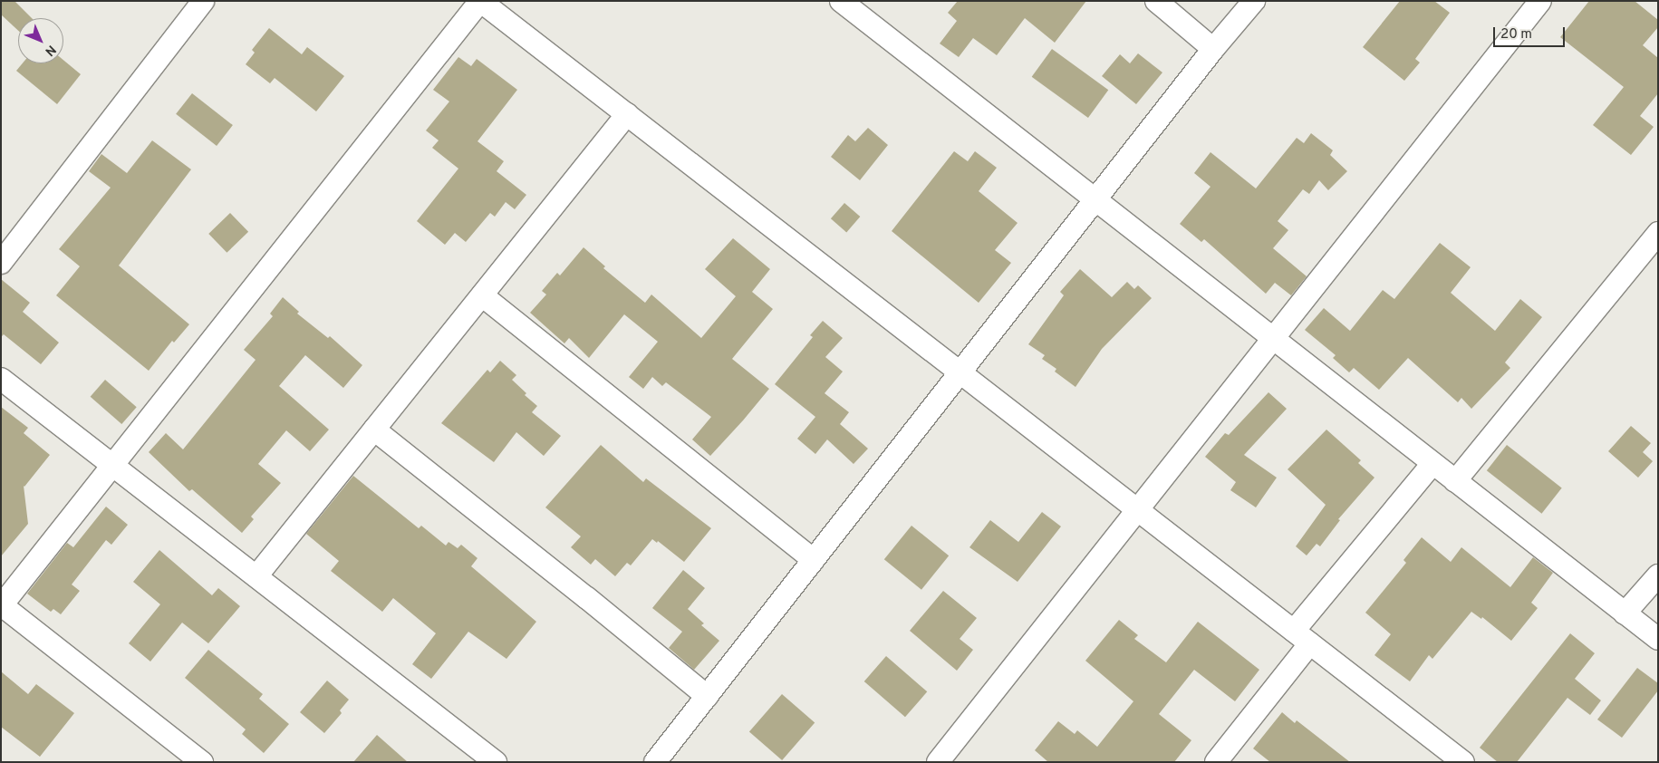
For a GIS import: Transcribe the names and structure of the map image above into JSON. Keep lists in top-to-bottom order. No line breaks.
{"scale_bar":"20 m","north":"bottom right"}
